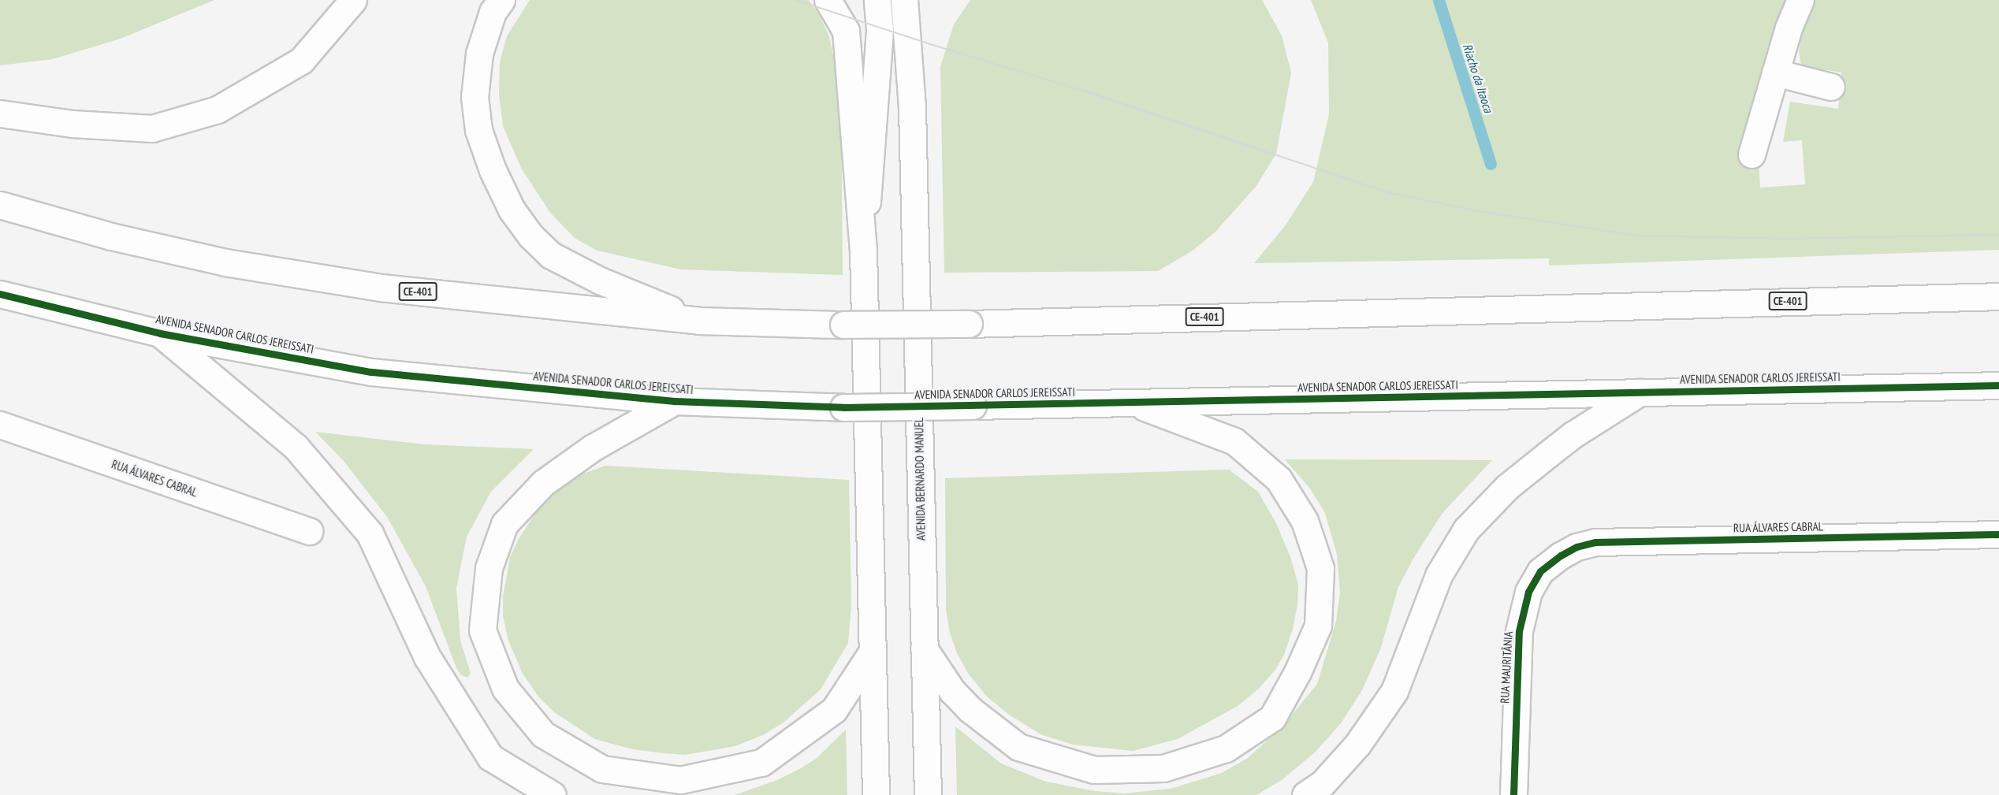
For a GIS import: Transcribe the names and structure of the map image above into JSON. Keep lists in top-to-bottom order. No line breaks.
{"streets":{"main road":["CE-401","AVENIDA SENADOR CARLOS JEREISSATI","RUA ÁLVARES CABRAL","AVENIDA BERNARDO MANUEL","RUA MAURITÂNIA"]},"crossings":[["RUA ÁLVARES CABRAL","RUA MAURITÂNIA"]],"water":["Riacho da Itaoca"]}
